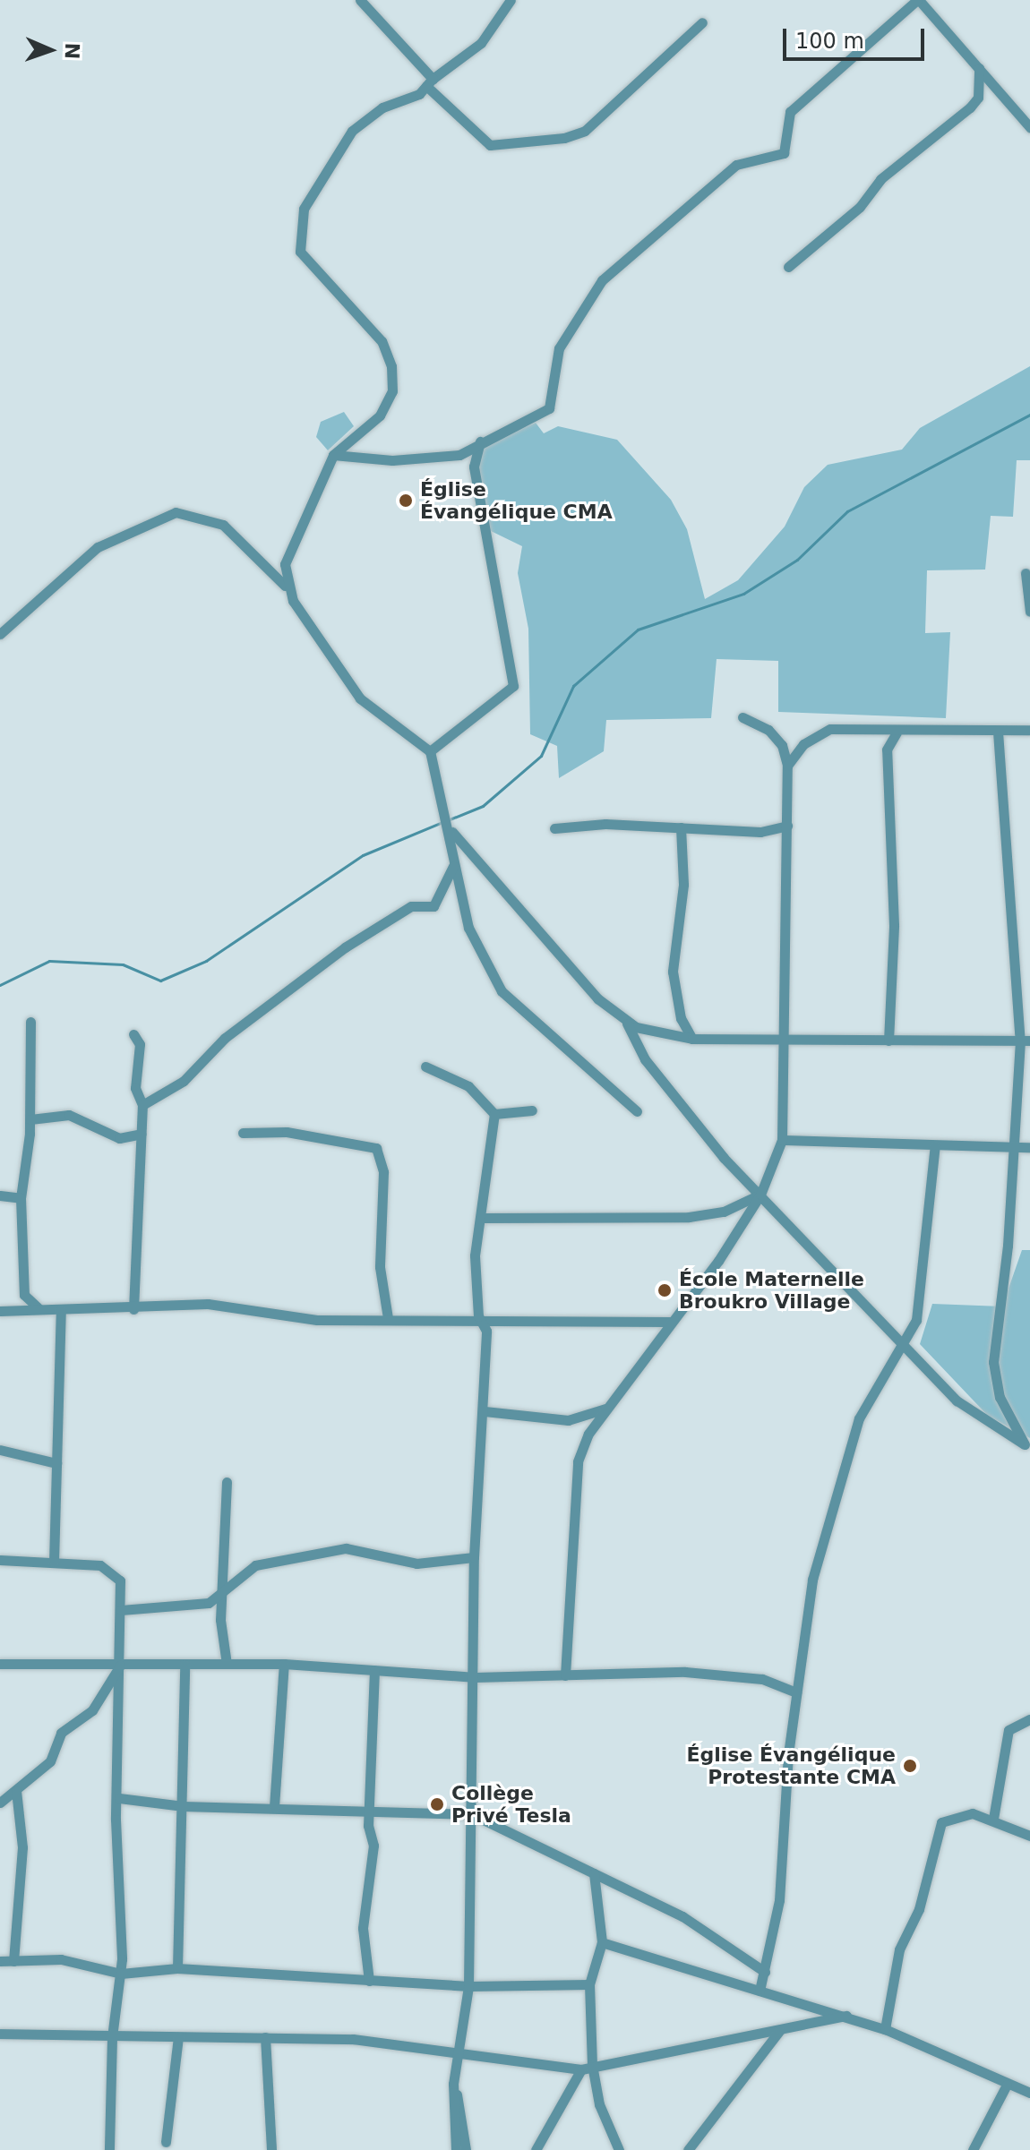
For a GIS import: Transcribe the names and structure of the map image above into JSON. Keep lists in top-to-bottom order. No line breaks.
{"places":["Église Évangélique CMA","École Maternelle Broukro Village","Église Évangélique Protestante CMA","Collège Privé Tesla"],"scale_bar":"100 m","north":"right"}
